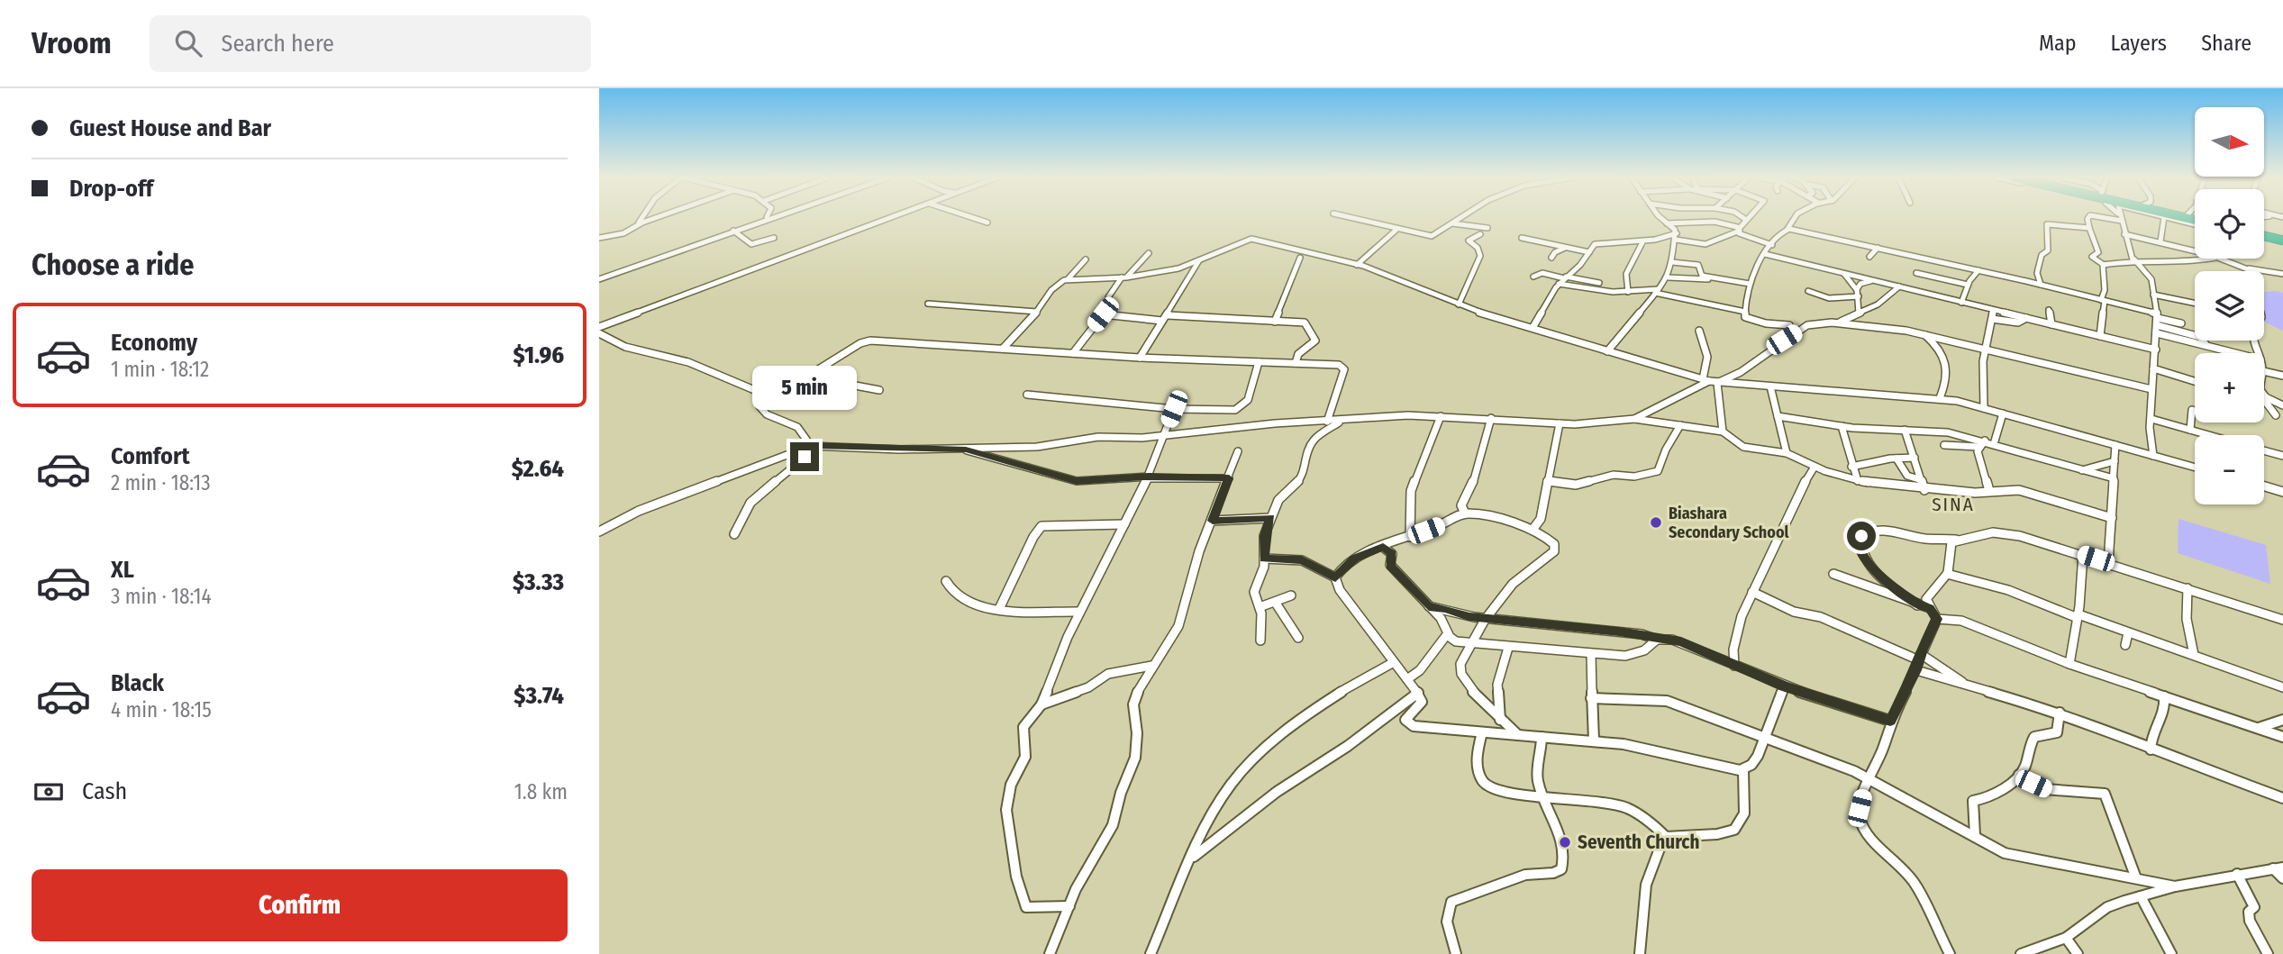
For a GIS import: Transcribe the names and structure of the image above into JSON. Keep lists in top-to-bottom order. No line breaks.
{"districts":["SINA"],"places":["Biashara Secondary School","Seventh Church"],"north":"right","page":{"header":"Vroom","search":"Search here","nav":["Map","Layers","Share"],"banner":["Guest House and Bar","Drop-off"],"map_buttons":["+","−"],"heading":"Choose a ride","list":[{"name":"Economy","note":"1 min · 18:12","value":"$1.96"},{"name":"Comfort","note":"2 min · 18:13","value":"$2.64"},{"name":"XL","note":"3 min · 18:14","value":"$3.33"},{"name":"Black","note":"4 min · 18:15","value":"$3.74"}],"bubble":"5 min","pay":["Cash","1.8 km"],"buttons":"Confirm"}}
